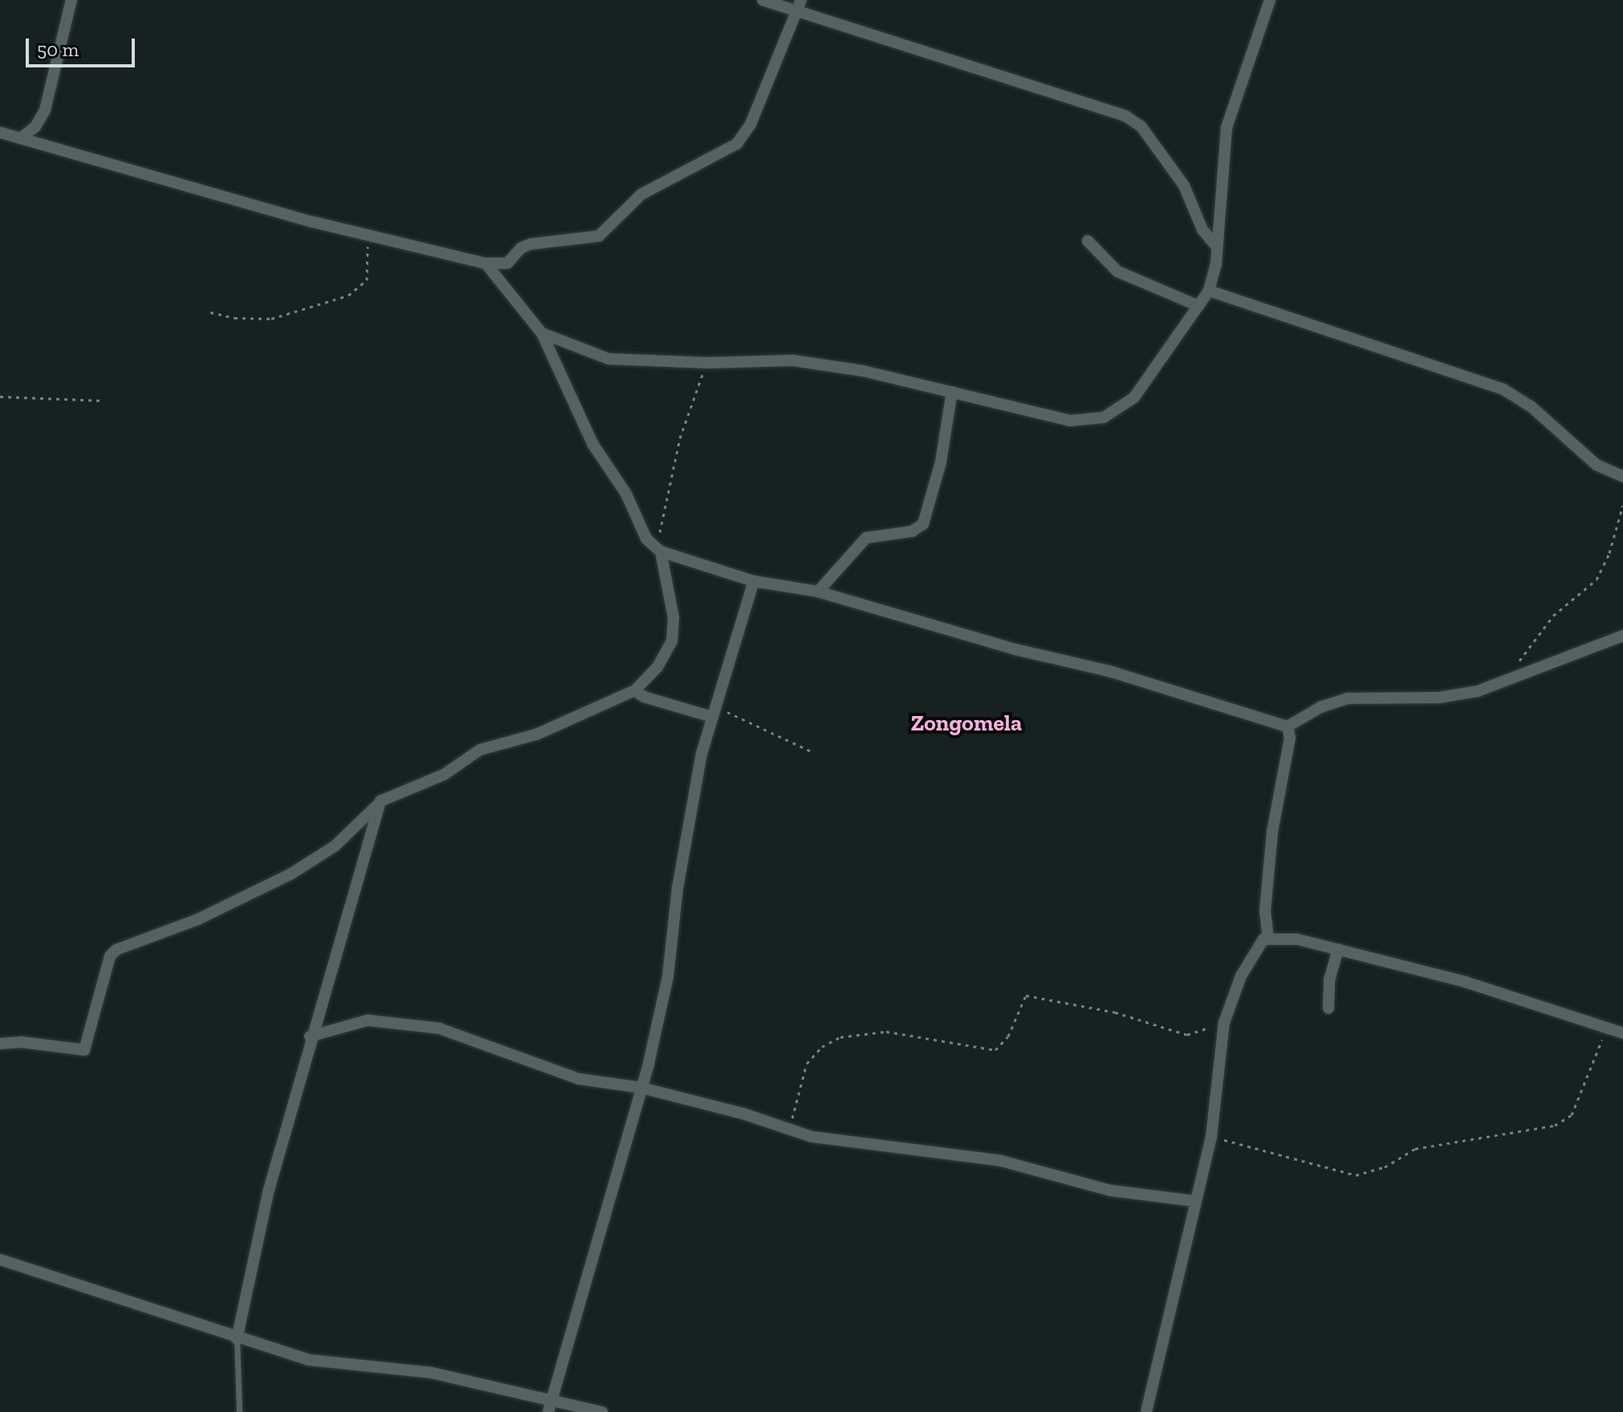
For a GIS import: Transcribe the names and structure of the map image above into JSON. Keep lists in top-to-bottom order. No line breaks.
{"districts":["Zongomela"],"scale_bar":"50 m"}
